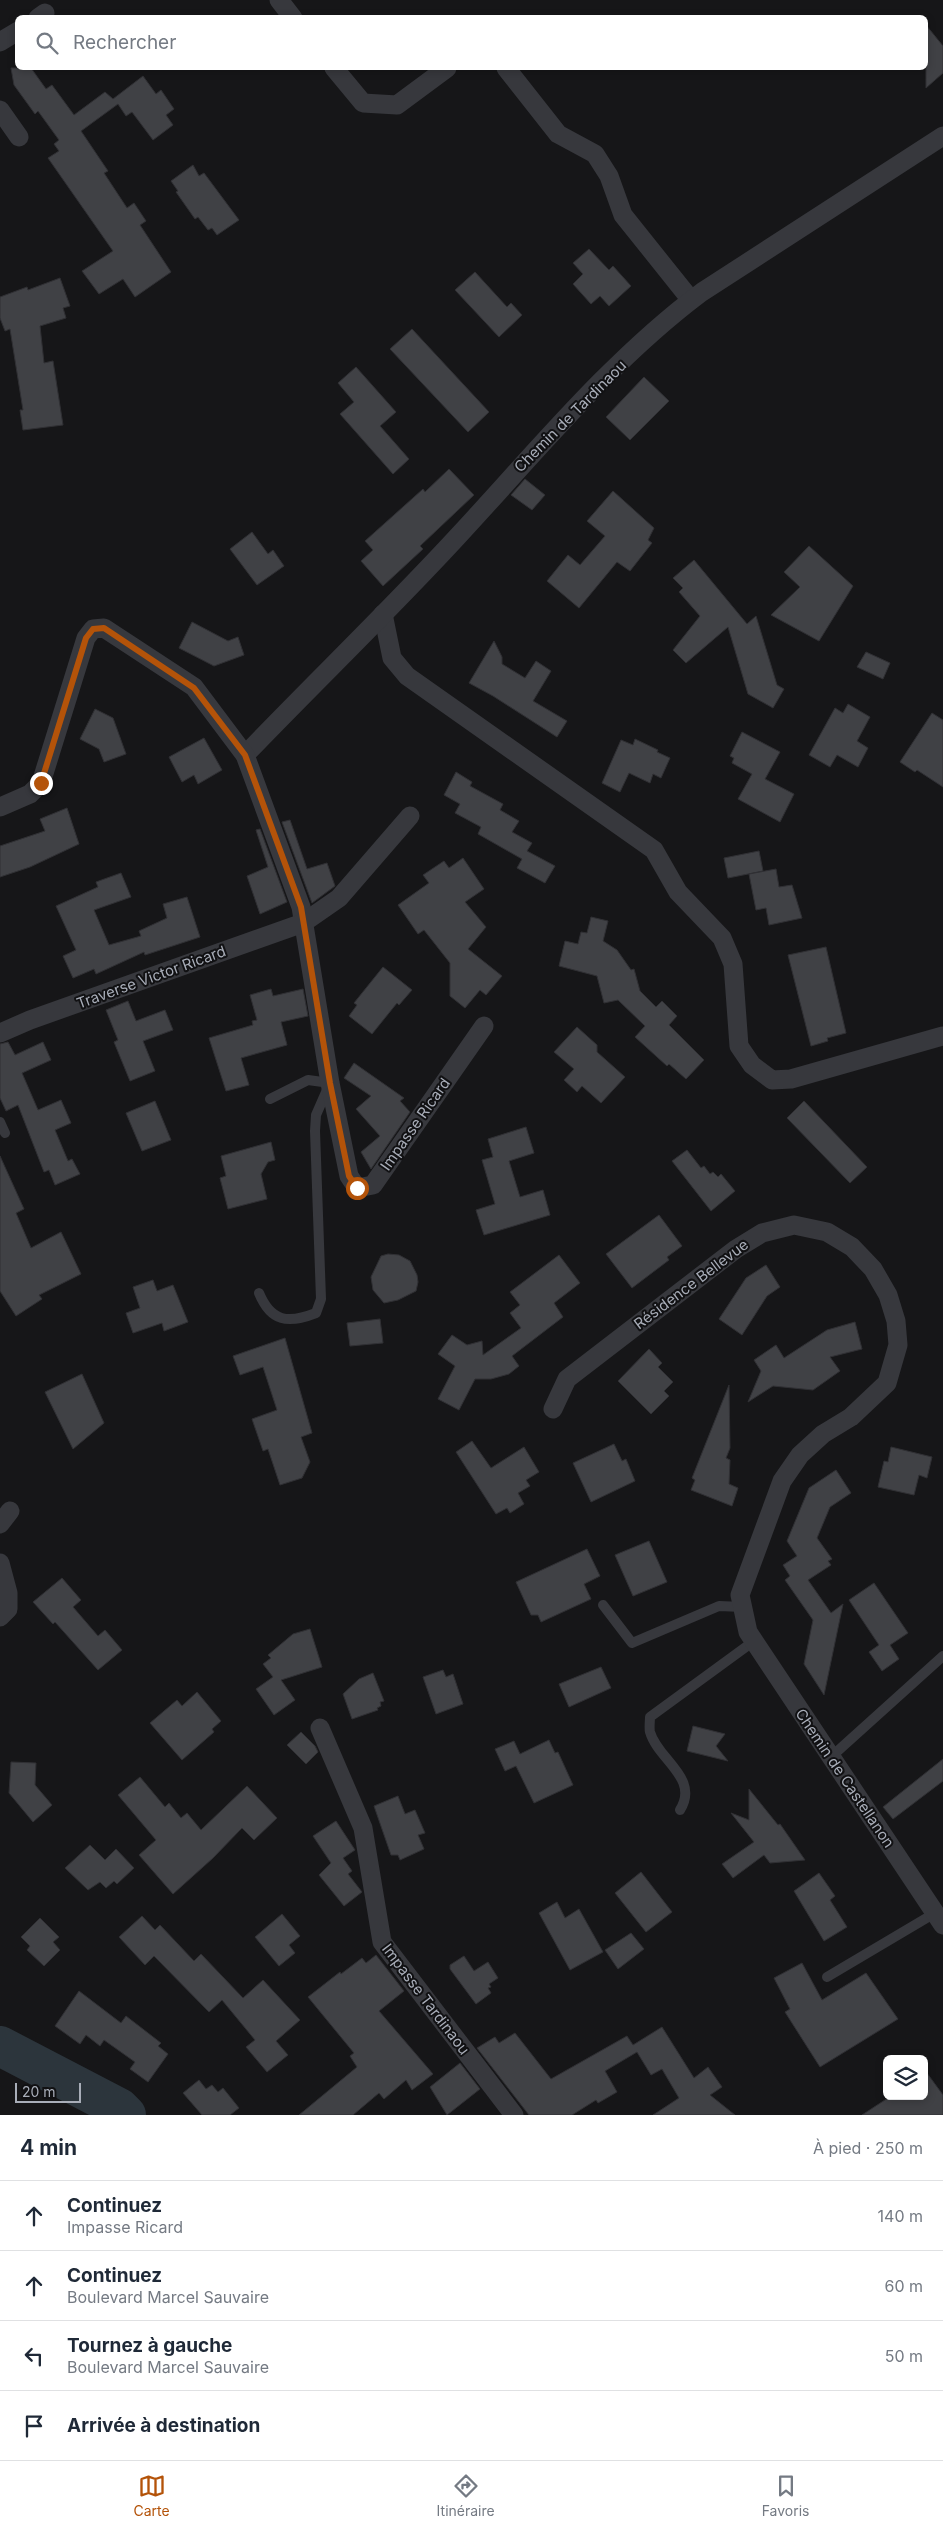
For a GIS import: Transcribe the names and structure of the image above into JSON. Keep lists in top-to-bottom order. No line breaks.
{"streets":{"street":["Chemin de Tardinaou","Traverse Victor Ricard","Impasse Ricard","Résidence Bellevue","Chemin de Castellanon","Impasse Tardinaou"]},"crossings":[["Chemin de Tardinaou","Impasse Ricard"],["Traverse Victor Ricard","Impasse Ricard"],["Résidence Bellevue","Chemin de Castellanon"]],"scale_bar":"20 m","page":{"search":"Rechercher","scale":"20 m","heading":["4 min","À pied · 250 m"],"list":[["Continuez","Impasse Ricard","140 m"],["Continuez","Boulevard Marcel Sauvaire","60 m"],["Tournez à gauche","Boulevard Marcel Sauvaire","50 m"],"Arrivée à destination"],"nav":["Carte","Itinéraire","Favoris"]}}
